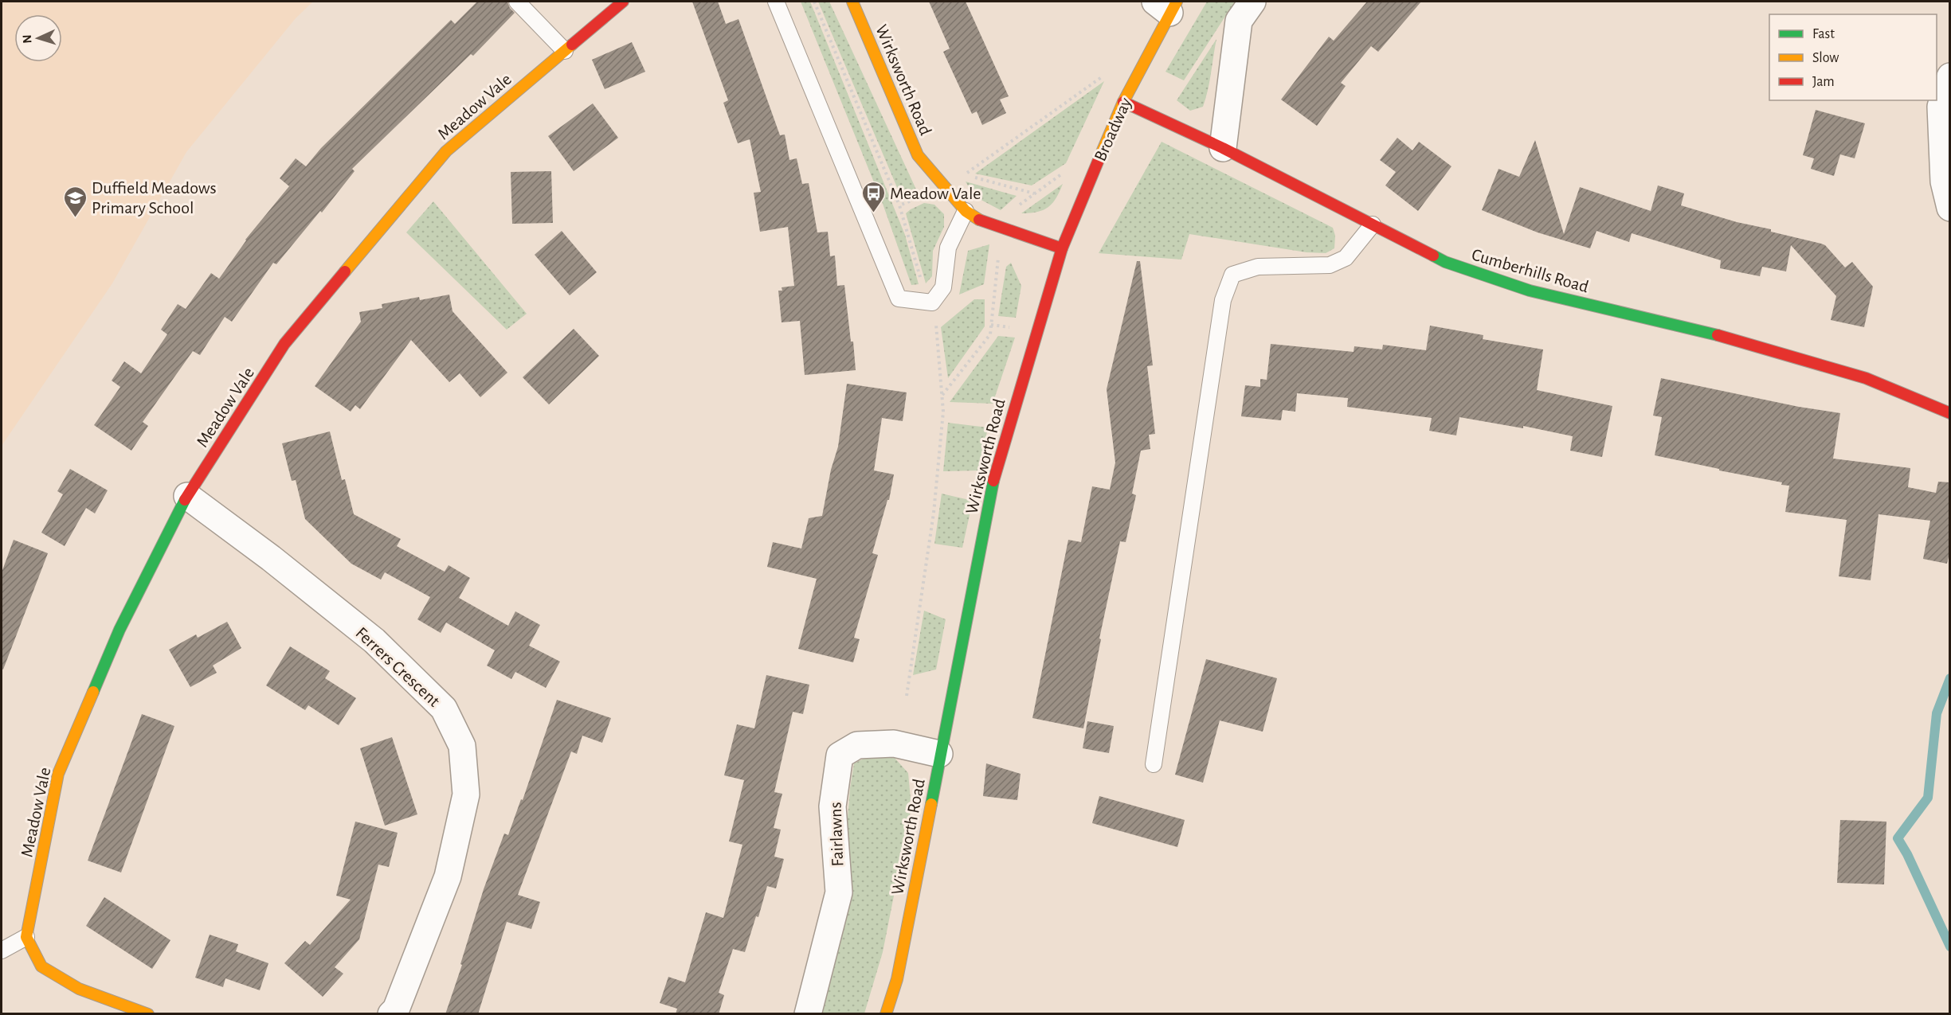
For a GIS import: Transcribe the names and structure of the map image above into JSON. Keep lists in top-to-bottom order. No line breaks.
{"streets":{"street":["Wirksworth Road","Meadow Vale","Broadway","Cumberhills Road","Ferrers Crescent","Fairlawns"]},"crossings":[["Wirksworth Road","Broadway"],["Wirksworth Road","Fairlawns"],["Meadow Vale","Ferrers Crescent"],["Broadway","Cumberhills Road"]],"places":{"bus stop":["Meadow Vale"],"school or university":["Duffield Meadows Primary School"]},"legend":["Fast","Slow","Jam"],"north":"left"}
